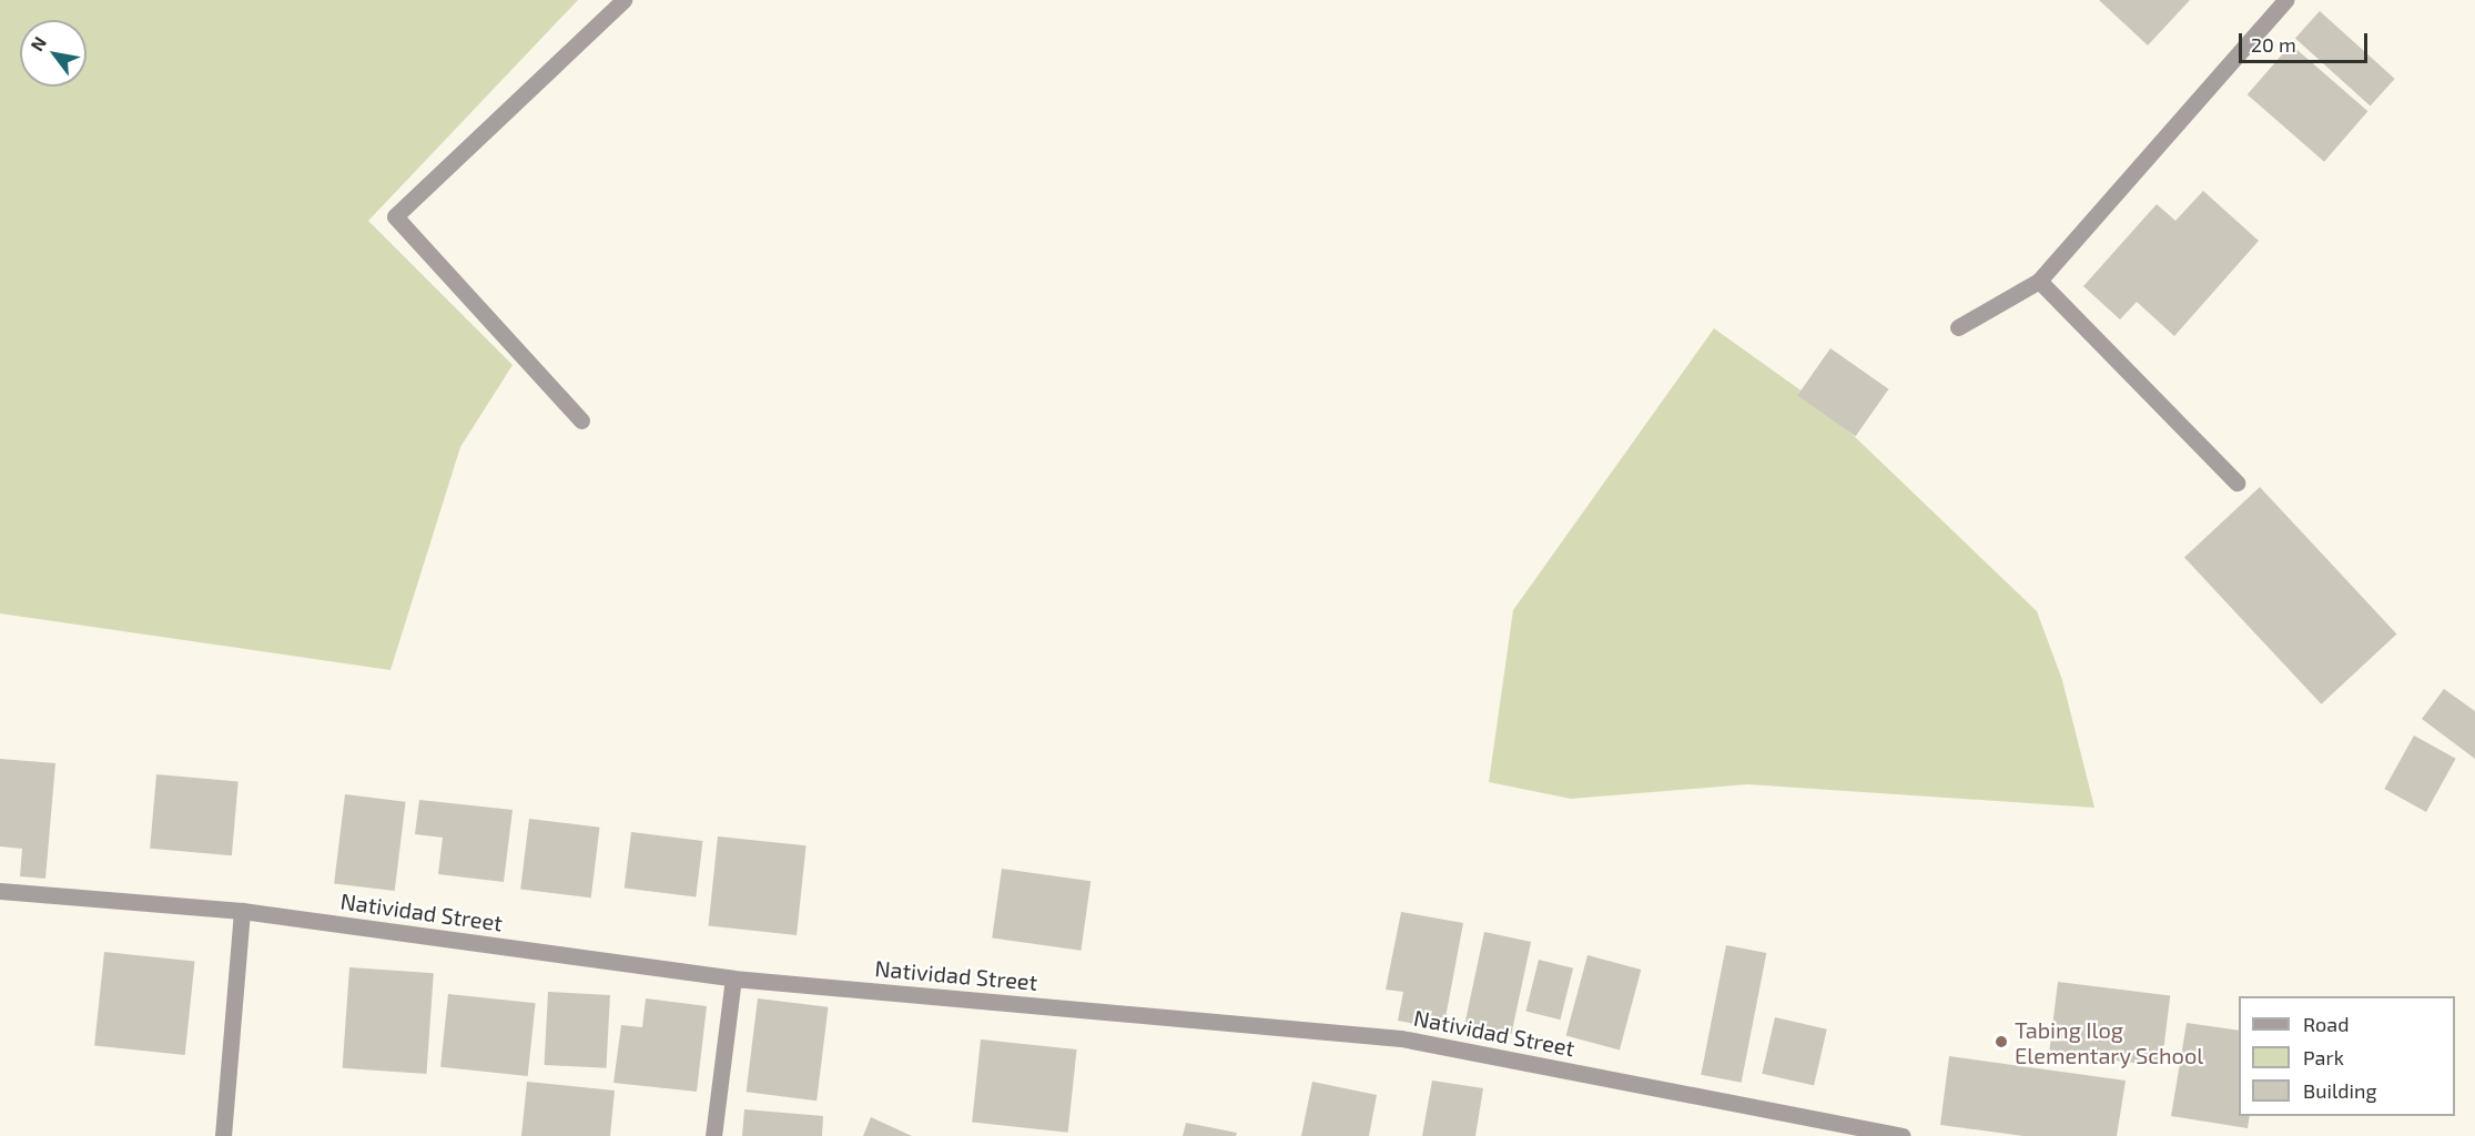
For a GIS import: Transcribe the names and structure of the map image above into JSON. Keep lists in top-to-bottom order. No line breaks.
{"streets":{"street":["Natividad Street"]},"places":["Tabing Ilog Elementary School"],"legend":["Road","Park","Building"],"scale_bar":"20 m","north":"top left"}
